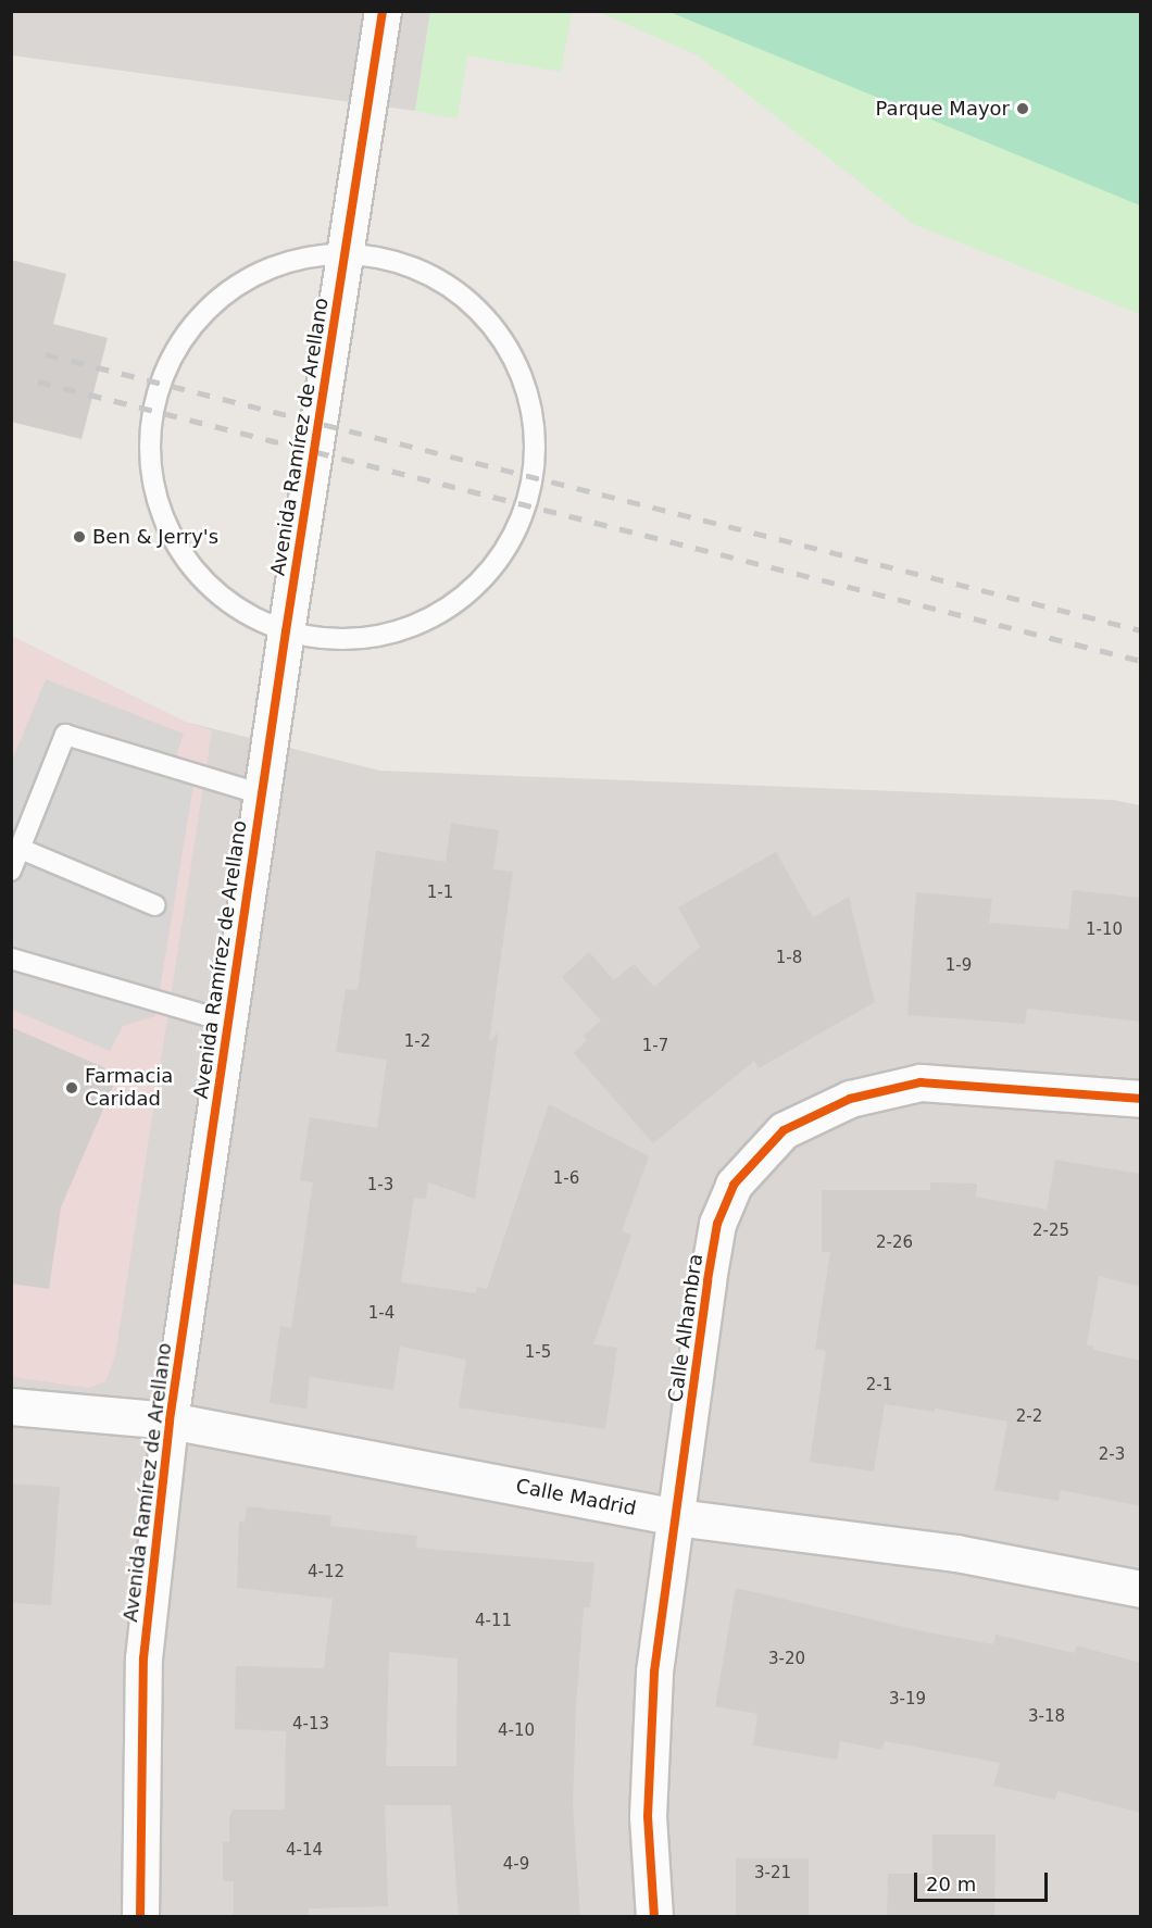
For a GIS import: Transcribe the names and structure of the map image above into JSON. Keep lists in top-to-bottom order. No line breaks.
{"streets":{"street":["Avenida Ramírez de Arellano","Calle Alhambra","Calle Madrid"]},"crossings":[["Avenida Ramírez de Arellano","Calle Madrid"],["Calle Alhambra","Calle Madrid"]],"places":["Parque Mayor","Ben & Jerry's","Farmacia Caridad"],"house_numbers":["1-1","1-10","1-8","1-9","1-2","1-7","1-6","1-3","2-25","2-26","1-4","1-5","2-1","2-2","2-3","4-12","4-11","3-20","3-19","3-18","4-13","4-10","4-14","4-9","3-21"],"scale_bar":"20 m"}
